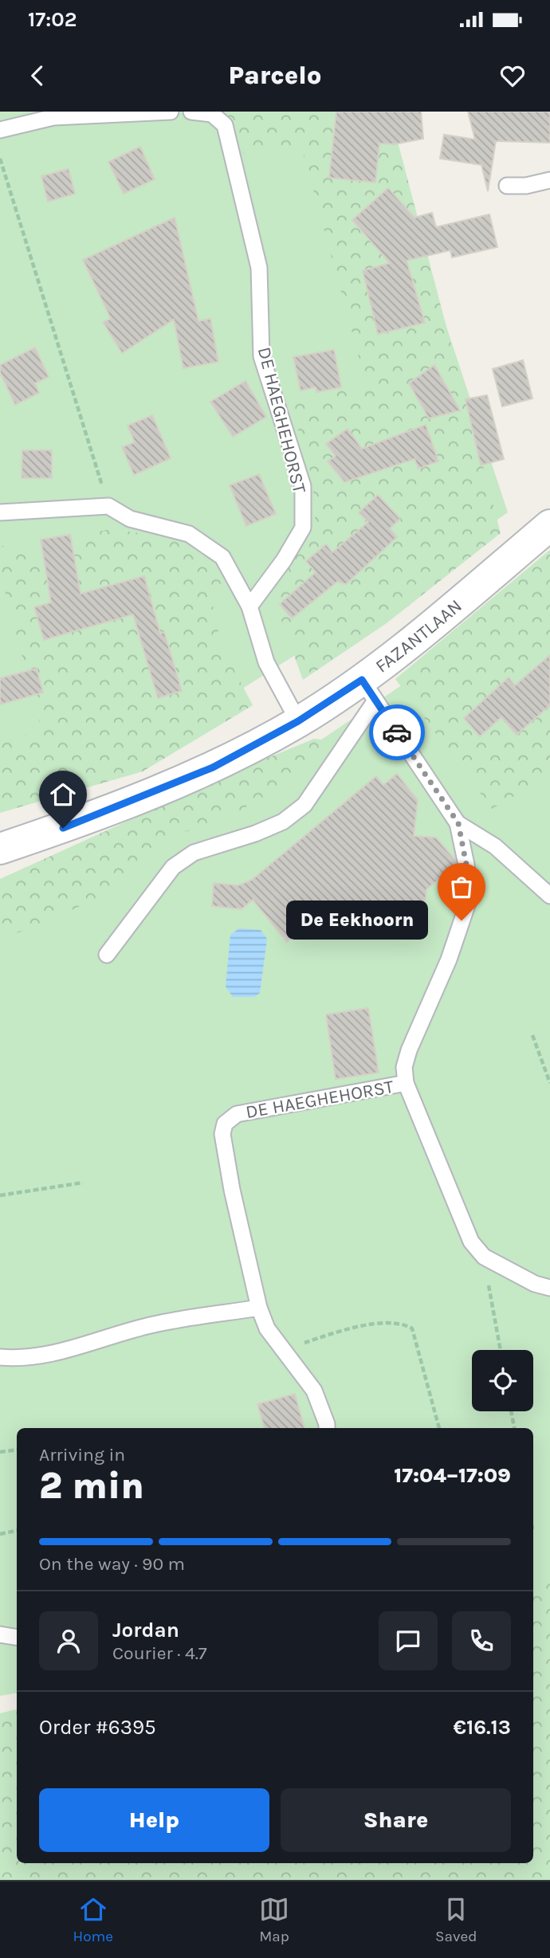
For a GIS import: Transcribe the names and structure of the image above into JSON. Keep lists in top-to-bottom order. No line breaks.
{"streets":{"street":["FAZANTLAAN"],"lane":["DE HAEGHEHORST"]},"crossings":[["DE HAEGHEHORST","FAZANTLAAN"]],"places":["De Eekhoorn"],"page":{"status":"17:02","header":"Parcelo","bubble":"De Eekhoorn","heading":["2 min","Arriving in","17:04–17:09"],"panel":["Jordan","Courier · 4.7","Order #6395","€16.13"],"bar":"On the way · 90 m","buttons":["Help","Share"],"tabs":["Home","Map","Saved"]}}
